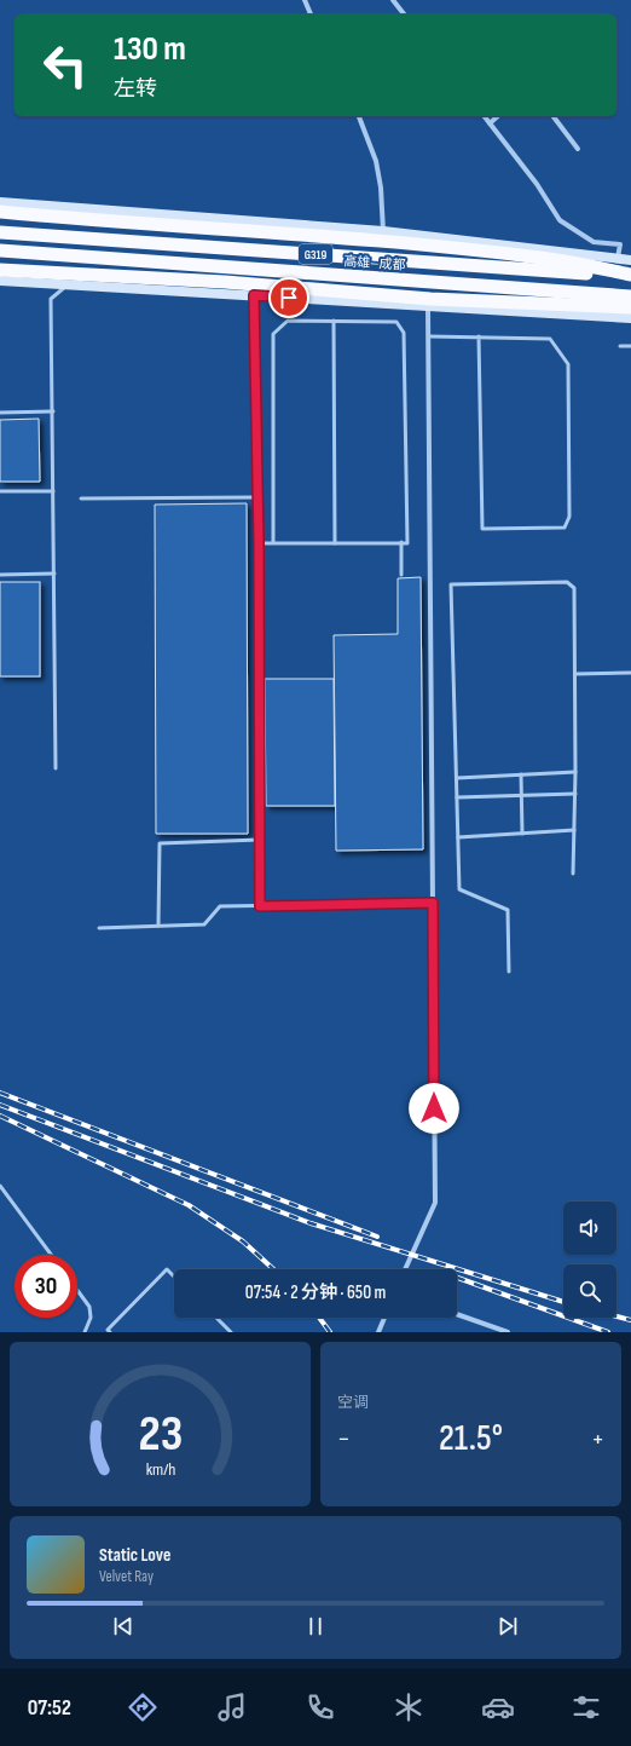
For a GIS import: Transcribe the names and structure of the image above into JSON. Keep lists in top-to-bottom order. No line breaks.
{"streets":{"highway":["G319","高雄—成都"]},"page":{"turn":["130 m","左转"],"limit":"30","trip":"07:54 · 2 分钟 · 650 m","tile":"空调","heat":["−","21.5°","+"],"song":["Static Love","Velvet Ray"],"tabs":"07:52","gauge":["23","km/h"]}}
